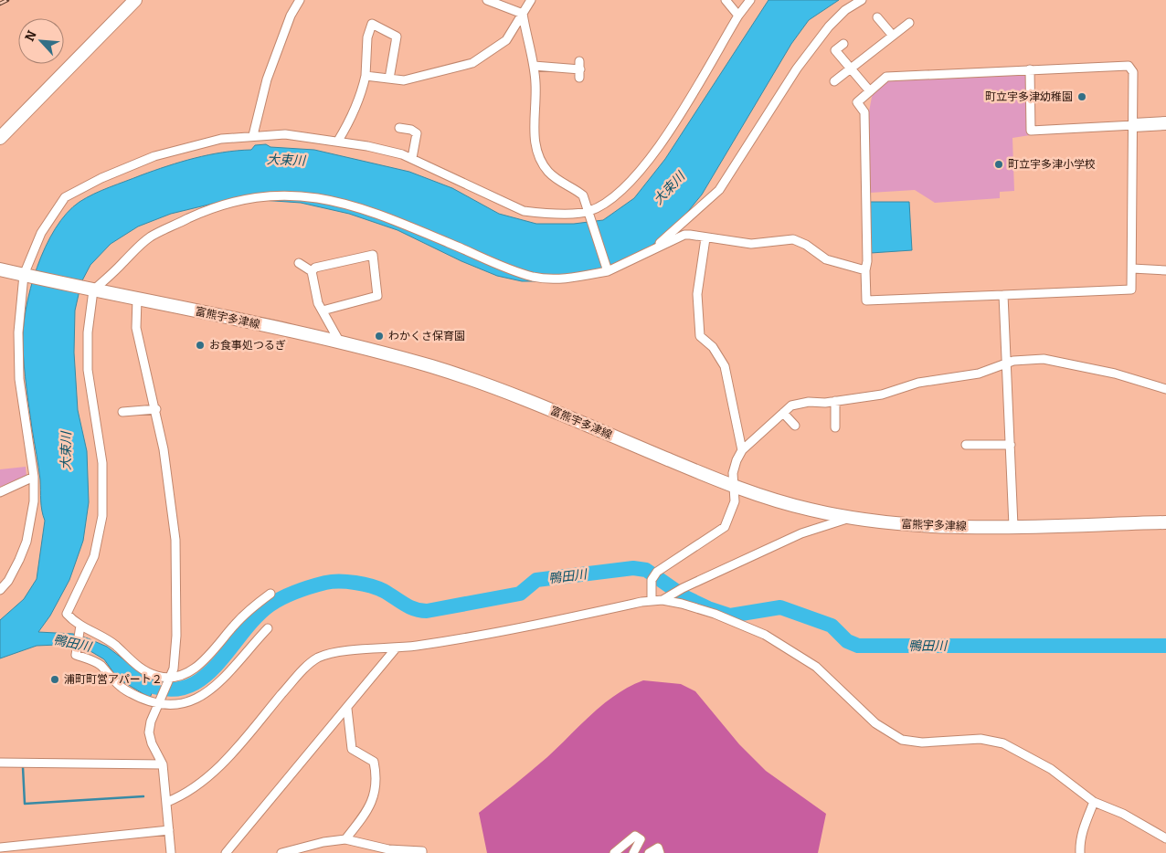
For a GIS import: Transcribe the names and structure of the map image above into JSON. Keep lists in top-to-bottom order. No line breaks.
{"streets":{"main road":["富熊宇多津線"]},"water":["大束川","鴨田川"],"places":["町立宇多津幼稚園","町立宇多津小学校","わかくさ保育園","お食事処つるぎ","浦町町営アパート２"],"north":"top left"}
